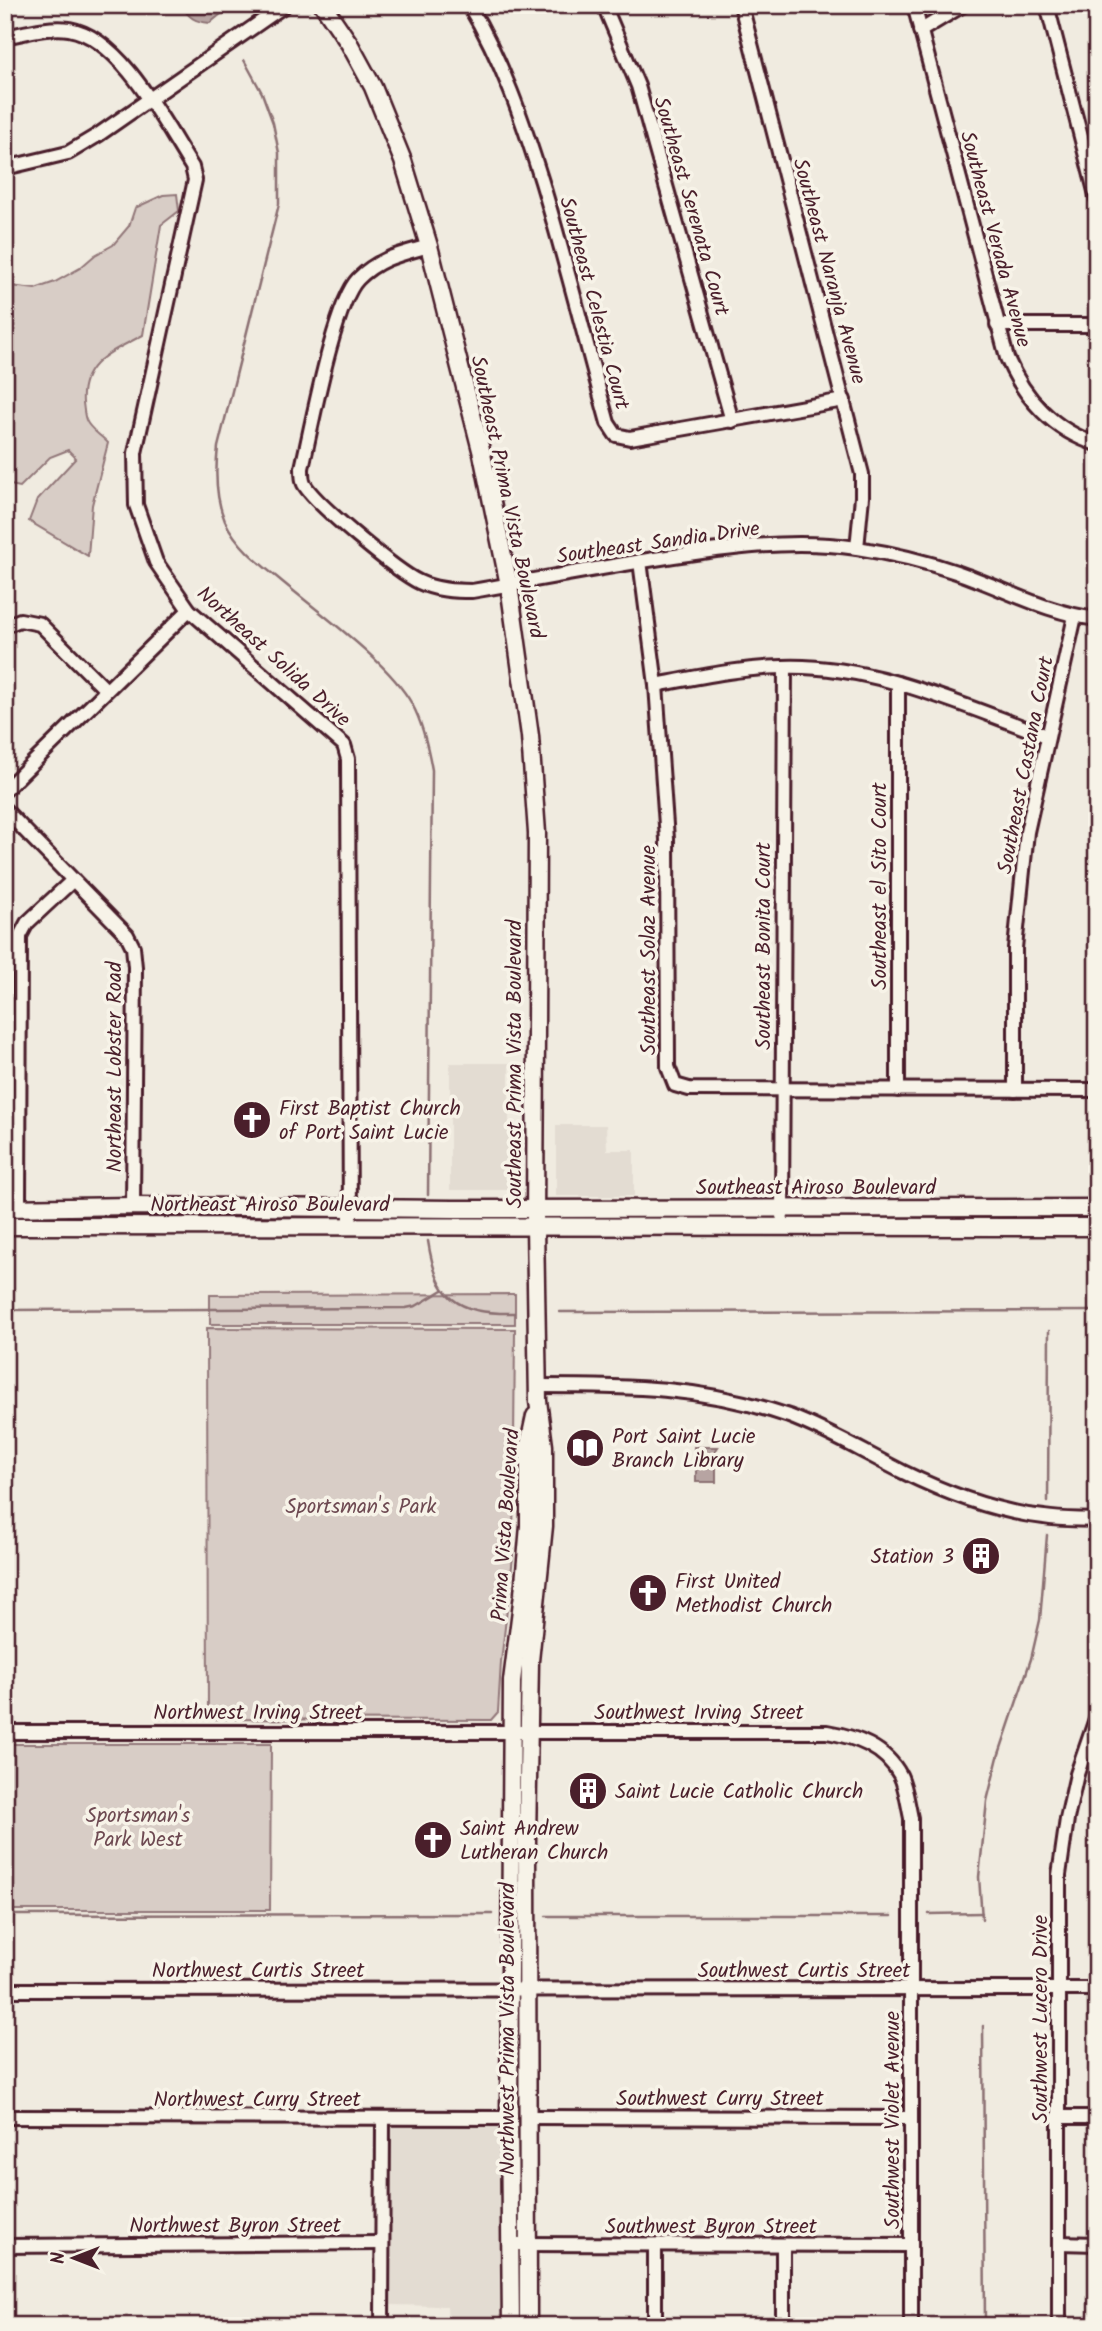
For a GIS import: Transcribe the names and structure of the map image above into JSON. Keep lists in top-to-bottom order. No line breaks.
{"streets":{"main road":["Southeast Prima Vista Boulevard","Southeast Airoso Boulevard","Northeast Airoso Boulevard","Prima Vista Boulevard","Northwest Prima Vista Boulevard"],"street":["Southeast Serenata Court","Southeast Verada Avenue","Southeast Naranja Avenue","Southeast Celestia Court","Southeast Sandia Drive","Northeast Solida Drive","Southeast Castana Court","Southeast el Sito Court","Southeast Bonita Court","Southeast Solaz Avenue","Northeast Lobster Road","Northwest Irving Street","Southwest Irving Street","Northwest Curtis Street","Southwest Curtis Street","Southwest Lucero Drive","Southwest Curry Street","Northwest Curry Street","Southwest Violet Avenue","Northwest Byron Street","Southwest Byron Street"]},"crossings":[["Southeast Serenata Court","Southeast Celestia Court"],["Southeast Naranja Avenue","Southeast Celestia Court"],["Southeast Naranja Avenue","Southeast Sandia Drive"],["Southeast Prima Vista Boulevard","Southeast Sandia Drive"],["Southeast Prima Vista Boulevard","Southeast Airoso Boulevard"],["Southeast Prima Vista Boulevard","Northeast Airoso Boulevard"],["Southeast Prima Vista Boulevard","Prima Vista Boulevard"],["Southeast Sandia Drive","Southeast Castana Court"],["Southeast Sandia Drive","Southeast Solaz Avenue"],["Northeast Solida Drive","Northeast Airoso Boulevard"],["Southeast Castana Court","Southeast Solaz Avenue"],["Southeast el Sito Court","Southeast Solaz Avenue"],["Southeast Bonita Court","Southeast Solaz Avenue"],["Southeast Bonita Court","Southeast Airoso Boulevard"],["Northeast Lobster Road","Northeast Airoso Boulevard"],["Southeast Airoso Boulevard","Northeast Airoso Boulevard"],["Prima Vista Boulevard","Northwest Irving Street"],["Prima Vista Boulevard","Southwest Irving Street"],["Prima Vista Boulevard","Northwest Prima Vista Boulevard"],["Northwest Irving Street","Southwest Irving Street"],["Northwest Irving Street","Northwest Prima Vista Boulevard"],["Southwest Irving Street","Northwest Prima Vista Boulevard"],["Southwest Irving Street","Southwest Violet Avenue"],["Northwest Curtis Street","Southwest Curtis Street"],["Northwest Curtis Street","Northwest Prima Vista Boulevard"],["Southwest Curtis Street","Southwest Lucero Drive"],["Southwest Curtis Street","Northwest Prima Vista Boulevard"],["Southwest Curtis Street","Southwest Violet Avenue"],["Northwest Prima Vista Boulevard","Southwest Curry Street"],["Northwest Prima Vista Boulevard","Northwest Curry Street"],["Northwest Prima Vista Boulevard","Southwest Byron Street"],["Southwest Curry Street","Southwest Violet Avenue"],["Southwest Violet Avenue","Southwest Byron Street"]],"parks":["Sportsman's Park","Sportsman's Park West"],"places":{"church":["First Baptist Church of Port Saint Lucie","First United Methodist Church","Saint Andrew Lutheran Church"],"library":["Port Saint Lucie Branch Library"],"building":["Station 3","Saint Lucie Catholic Church"]},"north":"left"}
